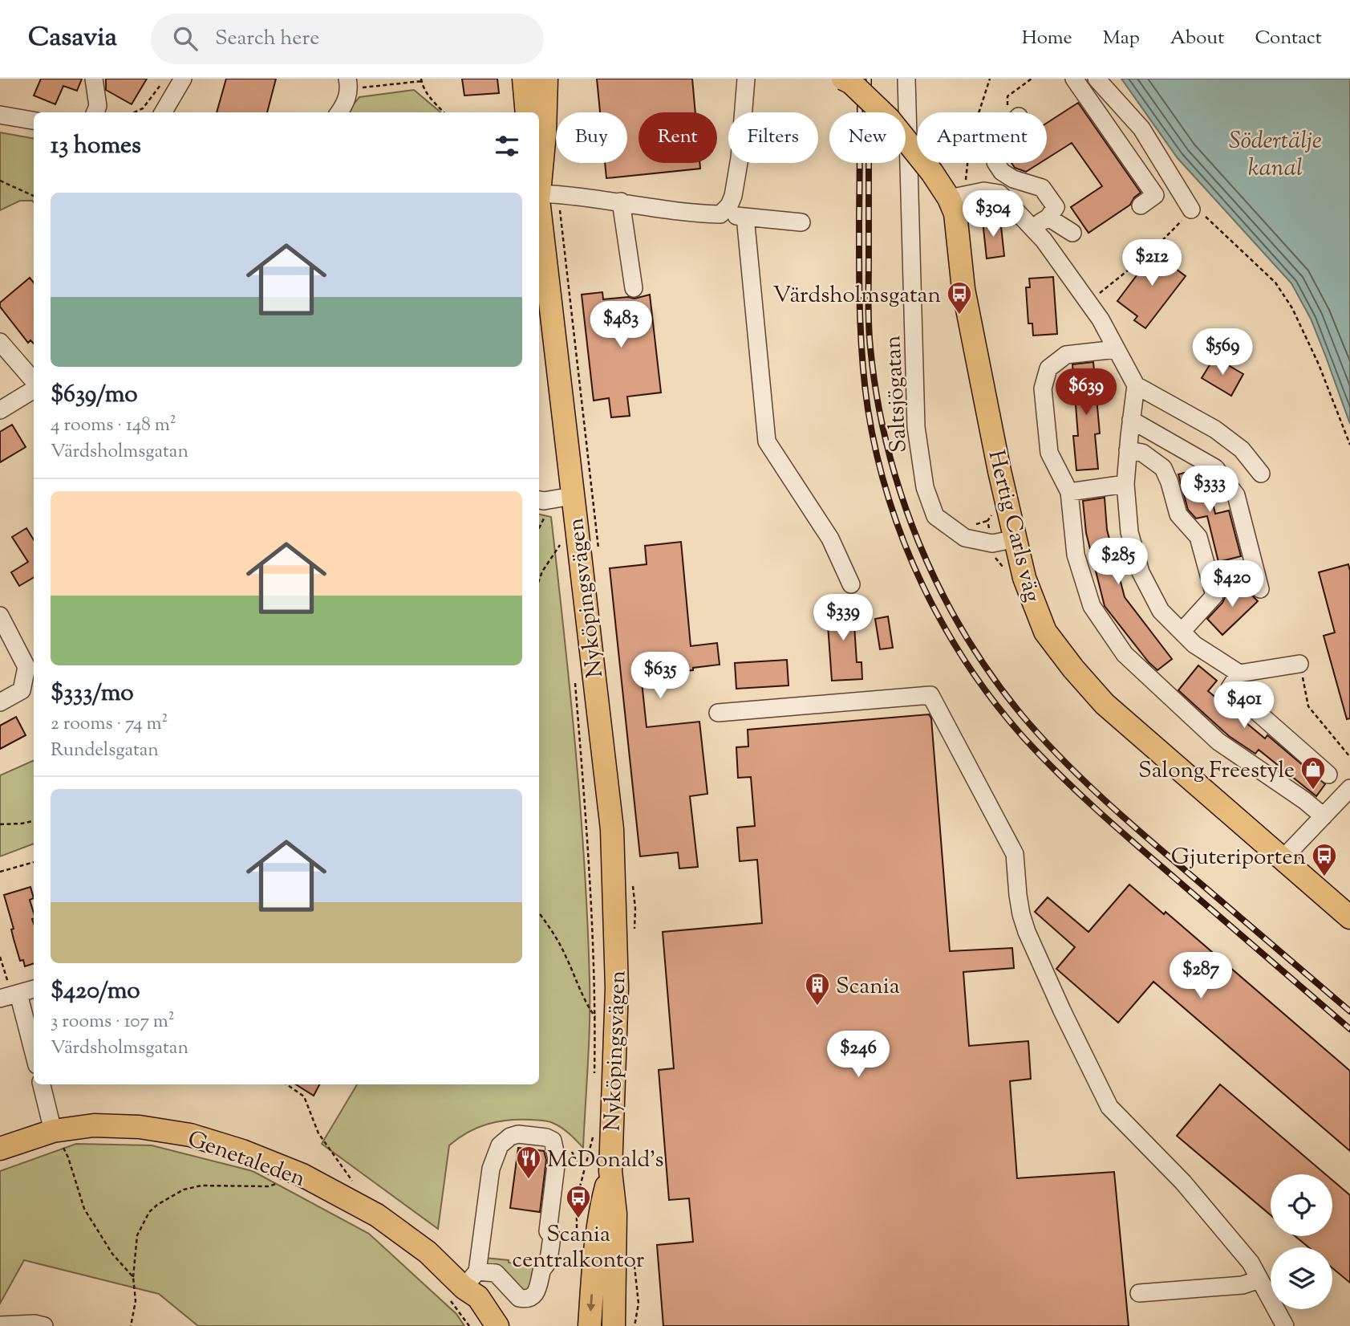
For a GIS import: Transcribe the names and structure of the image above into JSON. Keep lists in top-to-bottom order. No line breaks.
{"streets":{"main road":["Hertig Carls väg","Nyköpingsvägen","Genetaleden"],"street":["Saltsjögatan"]},"crossings":[["Saltsjögatan","Hertig Carls väg"]],"water":["Södertälje kanal"],"places":{"bus stop":["Värdsholmsgatan","Gjuteriporten","Scania centralkontor"],"shop":["Salong Freestyle"],"building":["Scania"],"restaurant":["McDonald's"]},"page":{"header":"Casavia","search":"Search here","nav":["Home","Map","About","Contact"],"chip":["Buy","Rent","Filters","New","Apartment"],"heading":"13 homes","list":[{"name":"$639/mo","note":"4 rooms · 148 m² · Värdsholmsgatan"},{"name":"$333/mo","note":"2 rooms · 74 m² · Rundelsgatan"},{"name":"$420/mo","note":"3 rooms · 107 m² · Värdsholmsgatan"}],"price":["$304","$212","$483","$569","$639","$333","$285","$420","$339","$635","$401","$287","$246"]}}
